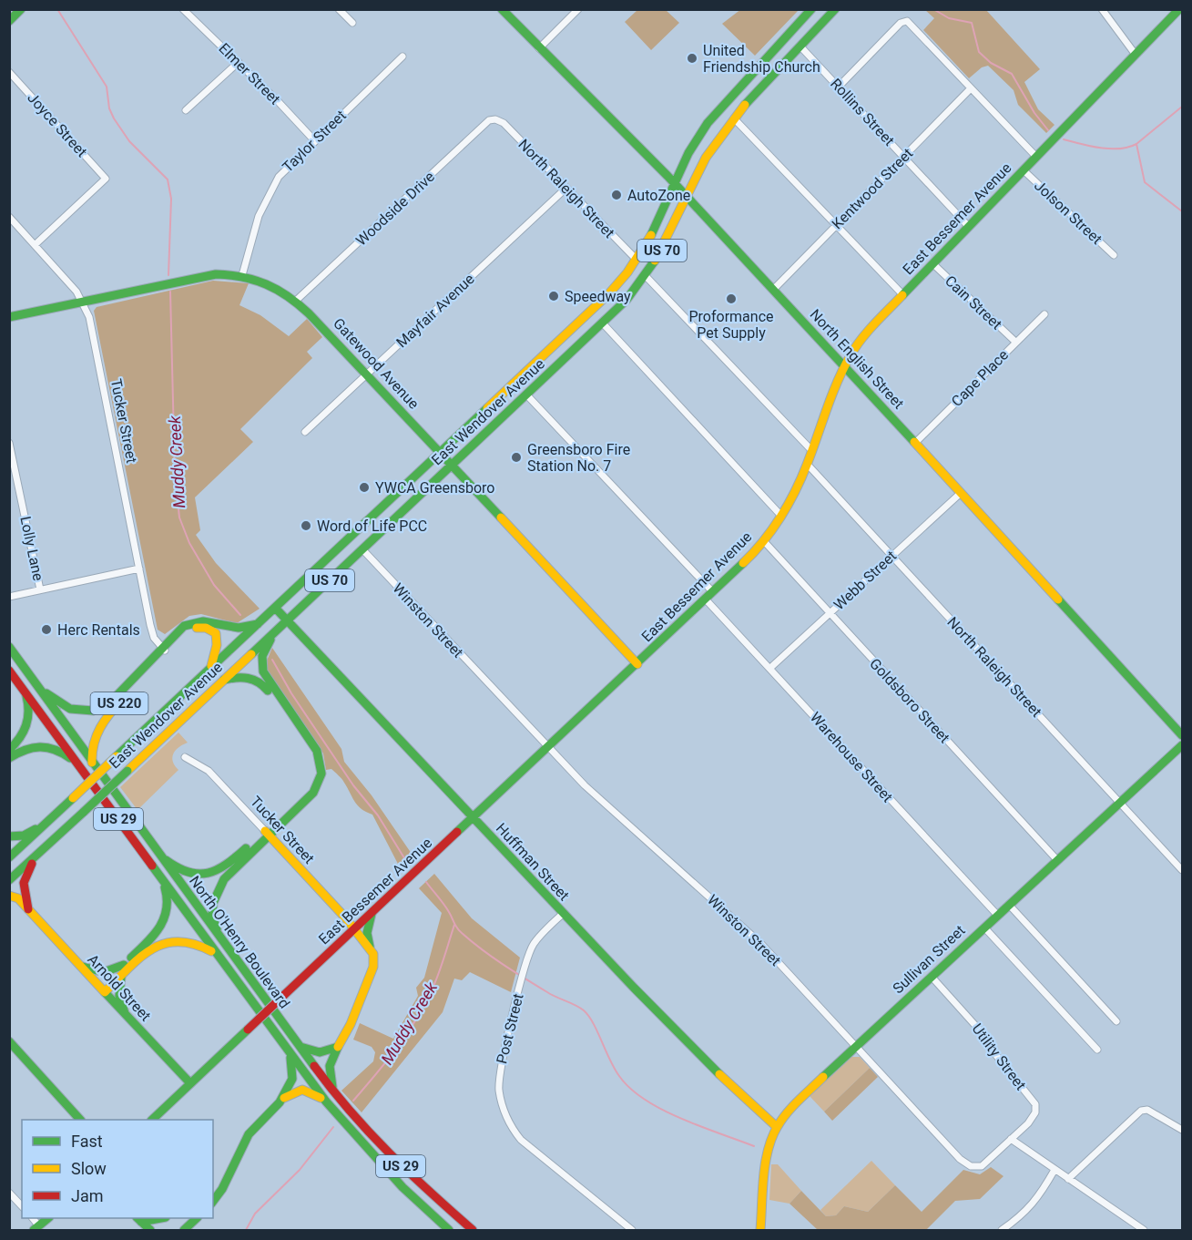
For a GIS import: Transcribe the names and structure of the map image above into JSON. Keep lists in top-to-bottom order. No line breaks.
{"streets":{"main road":["East Bessemer Avenue","US 70","North English Street","Gatewood Avenue","East Wendover Avenue","Tucker Street","US 220","US 29","Huffman Street","North O'Henry Boulevard","Sullivan Street","Arnold Street"],"street":["Elmer Street","Rollins Street","Joyce Street","Taylor Street","North Raleigh Street","Kentwood Street","Woodside Drive","Jolson Street","Cain Street","Mayfair Avenue","Cape Place","Lolly Lane","Webb Street","Winston Street","Goldsboro Street","Warehouse Street","Post Street","Utility Street"]},"crossings":[["Elmer Street","Taylor Street"],["Rollins Street","Kentwood Street"],["Rollins Street","Jolson Street"],["Rollins Street","East Bessemer Avenue"],["Rollins Street","East Wendover Avenue"],["Joyce Street","Tucker Street"],["Taylor Street","Gatewood Avenue"],["North Raleigh Street","Woodside Drive"],["North Raleigh Street","East Bessemer Avenue"],["North Raleigh Street","Mayfair Avenue"],["North Raleigh Street","East Wendover Avenue"],["North Raleigh Street","Webb Street"],["North Raleigh Street","Sullivan Street"],["Kentwood Street","Jolson Street"],["Kentwood Street","North English Street"],["Woodside Drive","Gatewood Avenue"],["Jolson Street","East Bessemer Avenue"],["East Bessemer Avenue","Cain Street"],["East Bessemer Avenue","North English Street"],["East Bessemer Avenue","Gatewood Avenue"],["East Bessemer Avenue","Tucker Street"],["East Bessemer Avenue","Winston Street"],["East Bessemer Avenue","Goldsboro Street"],["East Bessemer Avenue","Warehouse Street"],["East Bessemer Avenue","Huffman Street"],["East Bessemer Avenue","Arnold Street"],["Cain Street","Cape Place"],["Mayfair Avenue","Gatewood Avenue"],["North English Street","Cape Place"],["North English Street","East Wendover Avenue"],["North English Street","Webb Street"],["Gatewood Avenue","East Wendover Avenue"],["Gatewood Avenue","Tucker Street"],["East Wendover Avenue","Winston Street"],["East Wendover Avenue","US 220"],["East Wendover Avenue","Huffman Street"],["Tucker Street","US 220"],["Webb Street","Goldsboro Street"],["Webb Street","Warehouse Street"],["Winston Street","Sullivan Street"],["Winston Street","Utility Street"],["Goldsboro Street","Sullivan Street"],["US 220","North O'Henry Boulevard"],["Warehouse Street","Sullivan Street"],["Huffman Street","Sullivan Street"],["Huffman Street","Post Street"],["Sullivan Street","Utility Street"]],"water":["Muddy Creek"],"places":["United Friendship Church","AutoZone","Speedway","Proformance Pet Supply","Greensboro Fire Station No. 7","YWCA Greensboro","Word of Life PCC","Herc Rentals"],"legend":["Fast","Slow","Jam"]}
